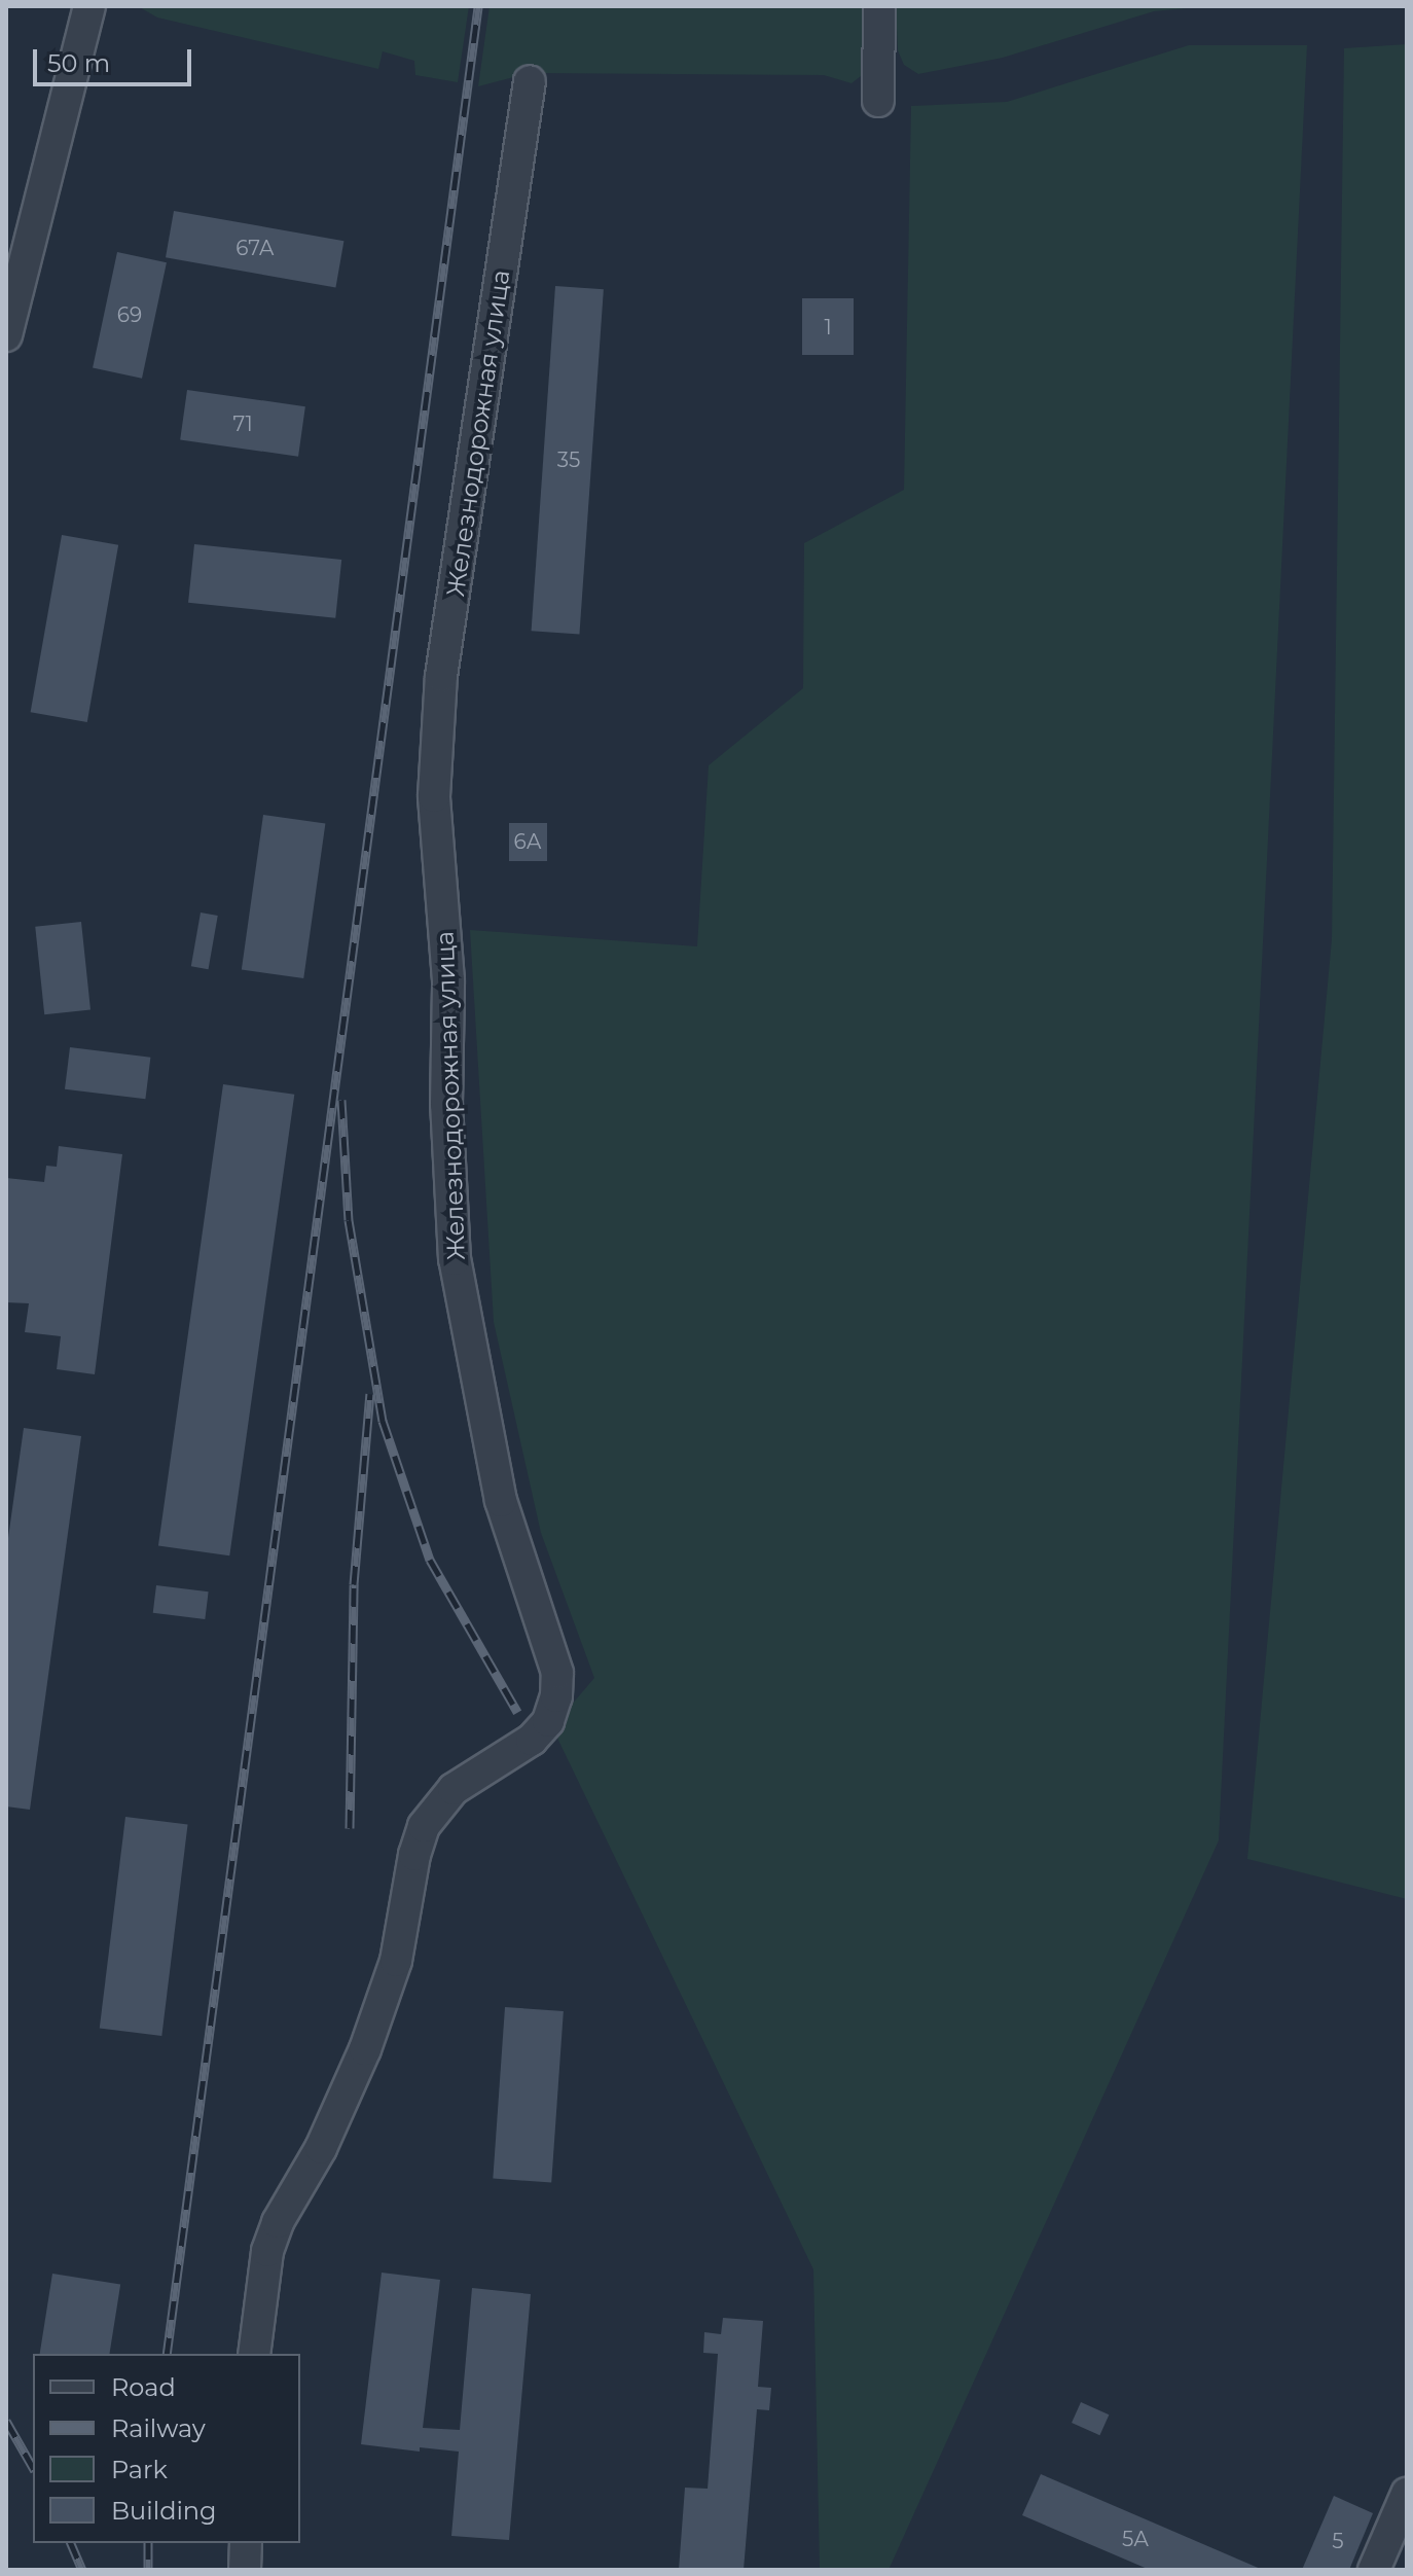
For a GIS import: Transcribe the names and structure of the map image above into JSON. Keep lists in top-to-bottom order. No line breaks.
{"streets":{"street":["Железнодорожная улица"]},"house_numbers":["67А","69","1","71","35","6А","5А","5"],"legend":["Road","Railway","Park","Building"],"scale_bar":"50 m"}
